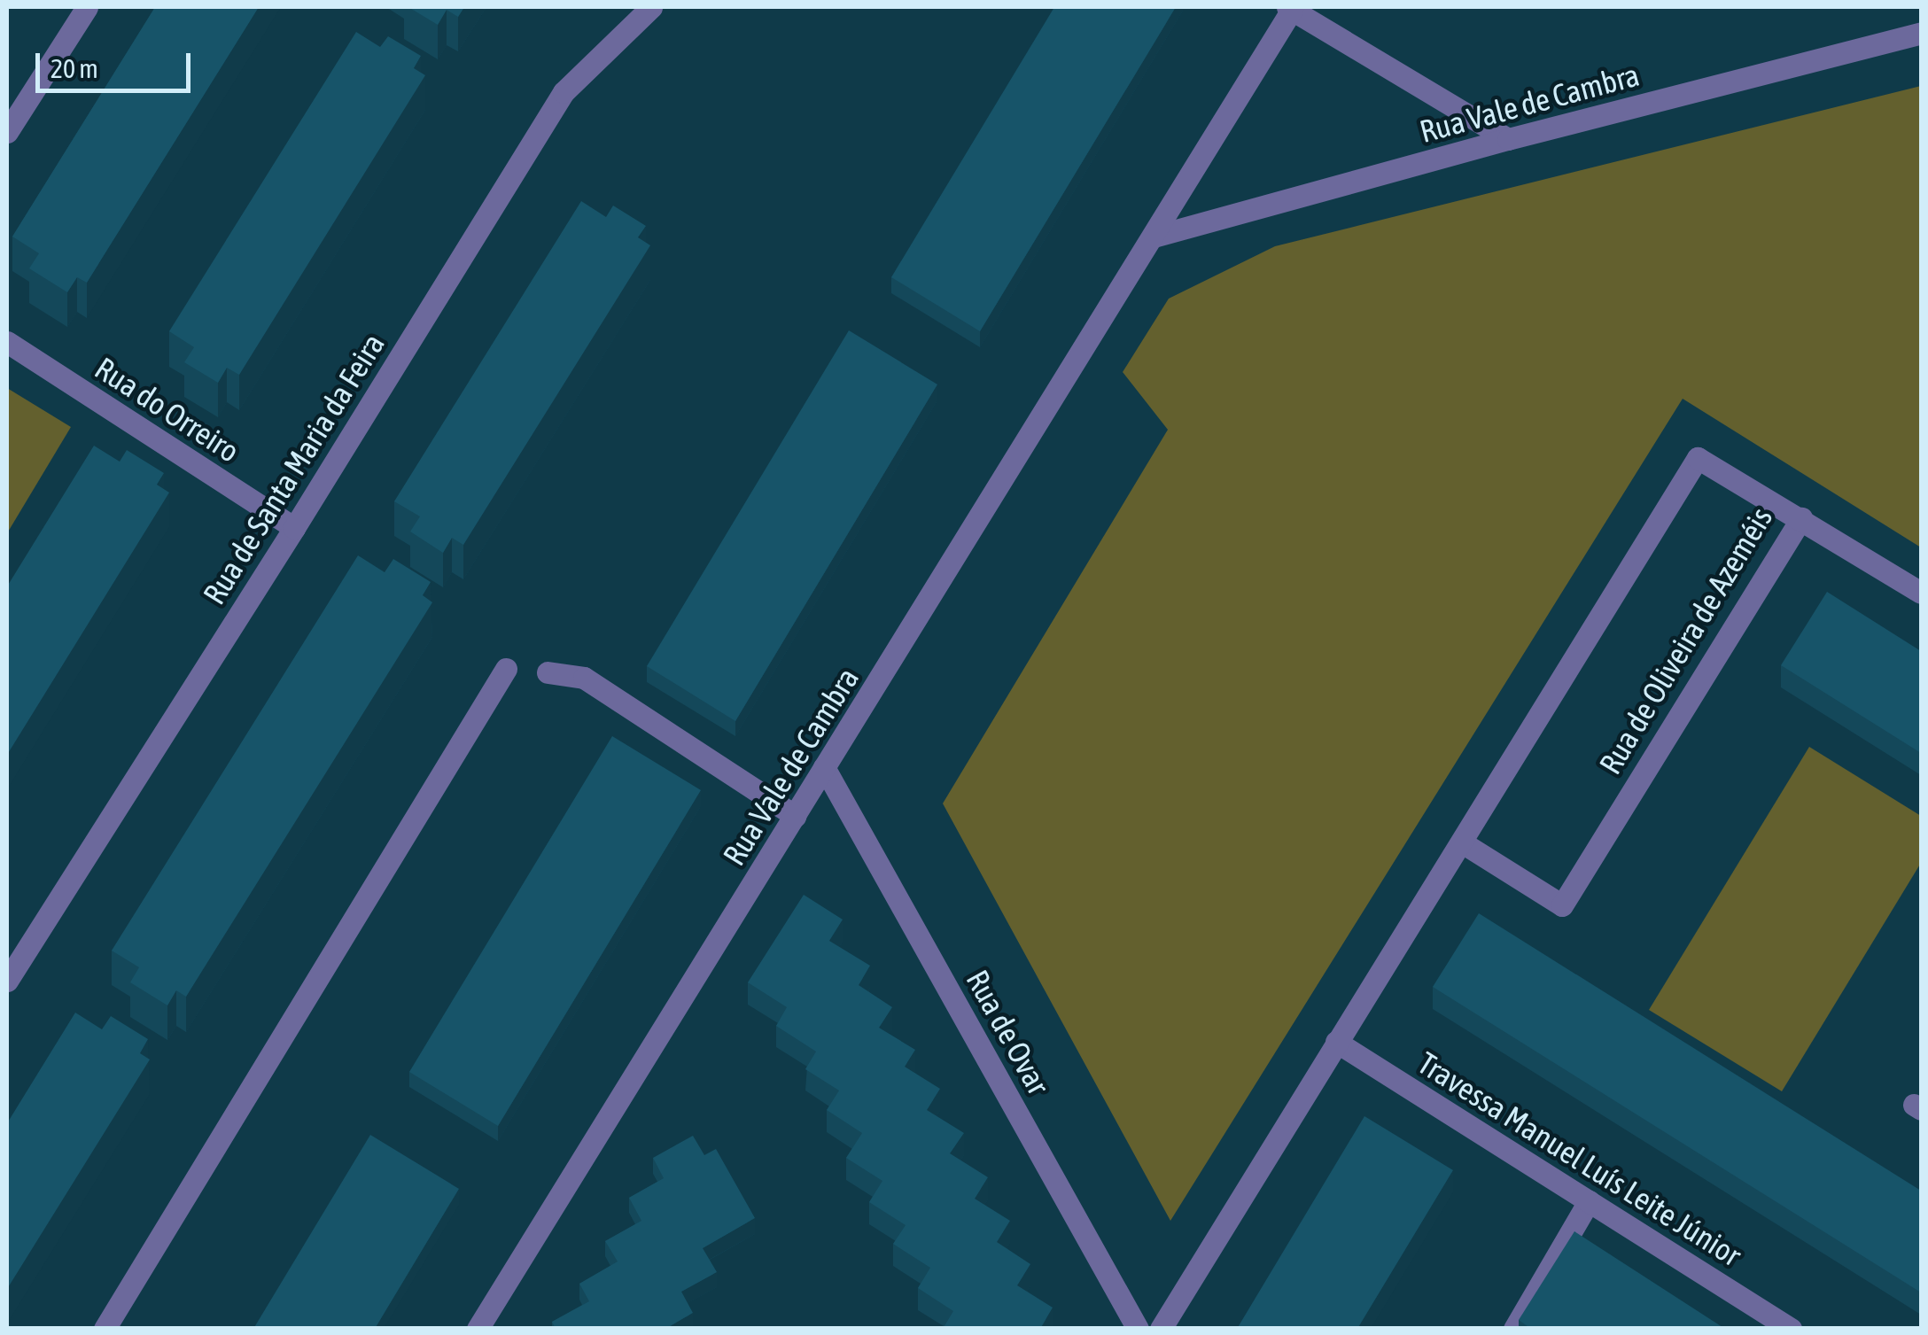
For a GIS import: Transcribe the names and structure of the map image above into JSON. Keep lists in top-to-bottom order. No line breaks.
{"streets":{"street":["Rua Vale de Cambra","Rua do Orreiro","Rua de Santa Maria da Feira","Rua de Oliveira de Azeméis","Rua de Ovar","Travessa Manuel Luís Leite Júnior"]},"crossings":[["Rua Vale de Cambra","Rua de Ovar"],["Rua do Orreiro","Rua de Santa Maria da Feira"],["Rua de Oliveira de Azeméis","Travessa Manuel Luís Leite Júnior"]],"scale_bar":"20 m"}
